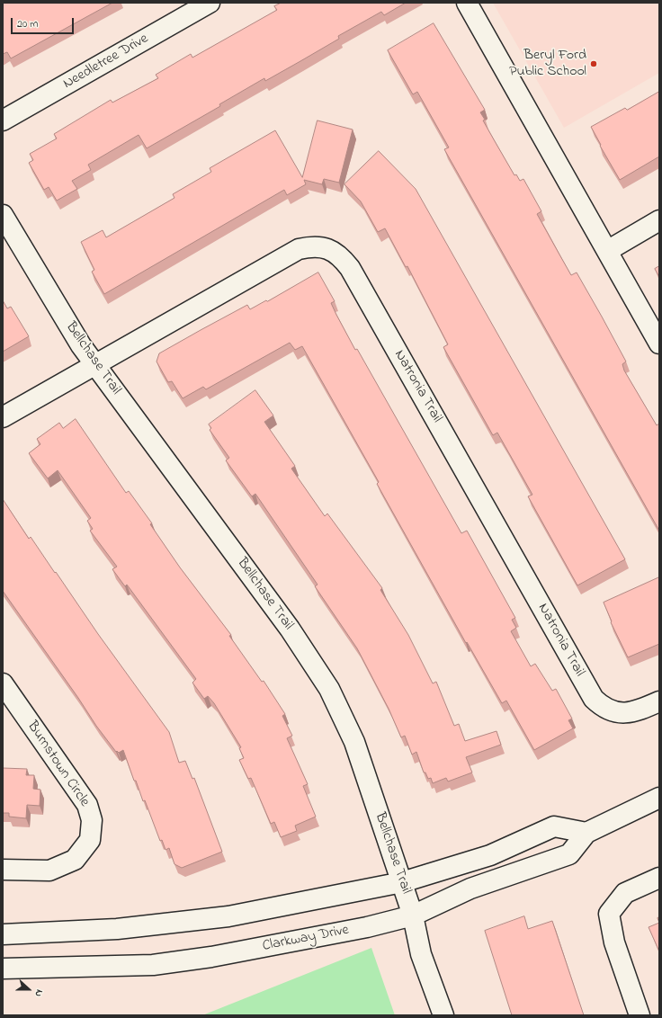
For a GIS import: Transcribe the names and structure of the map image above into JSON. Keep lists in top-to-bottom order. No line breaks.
{"streets":{"street":["Needletree Drive","Bellchase Trail","Natronia Trail","Burnstown Circle","Clarkway Drive"]},"crossings":[["Bellchase Trail","Natronia Trail"],["Bellchase Trail","Clarkway Drive"]],"places":["Beryl Ford Public School"],"scale_bar":"20 m","north":"right"}
